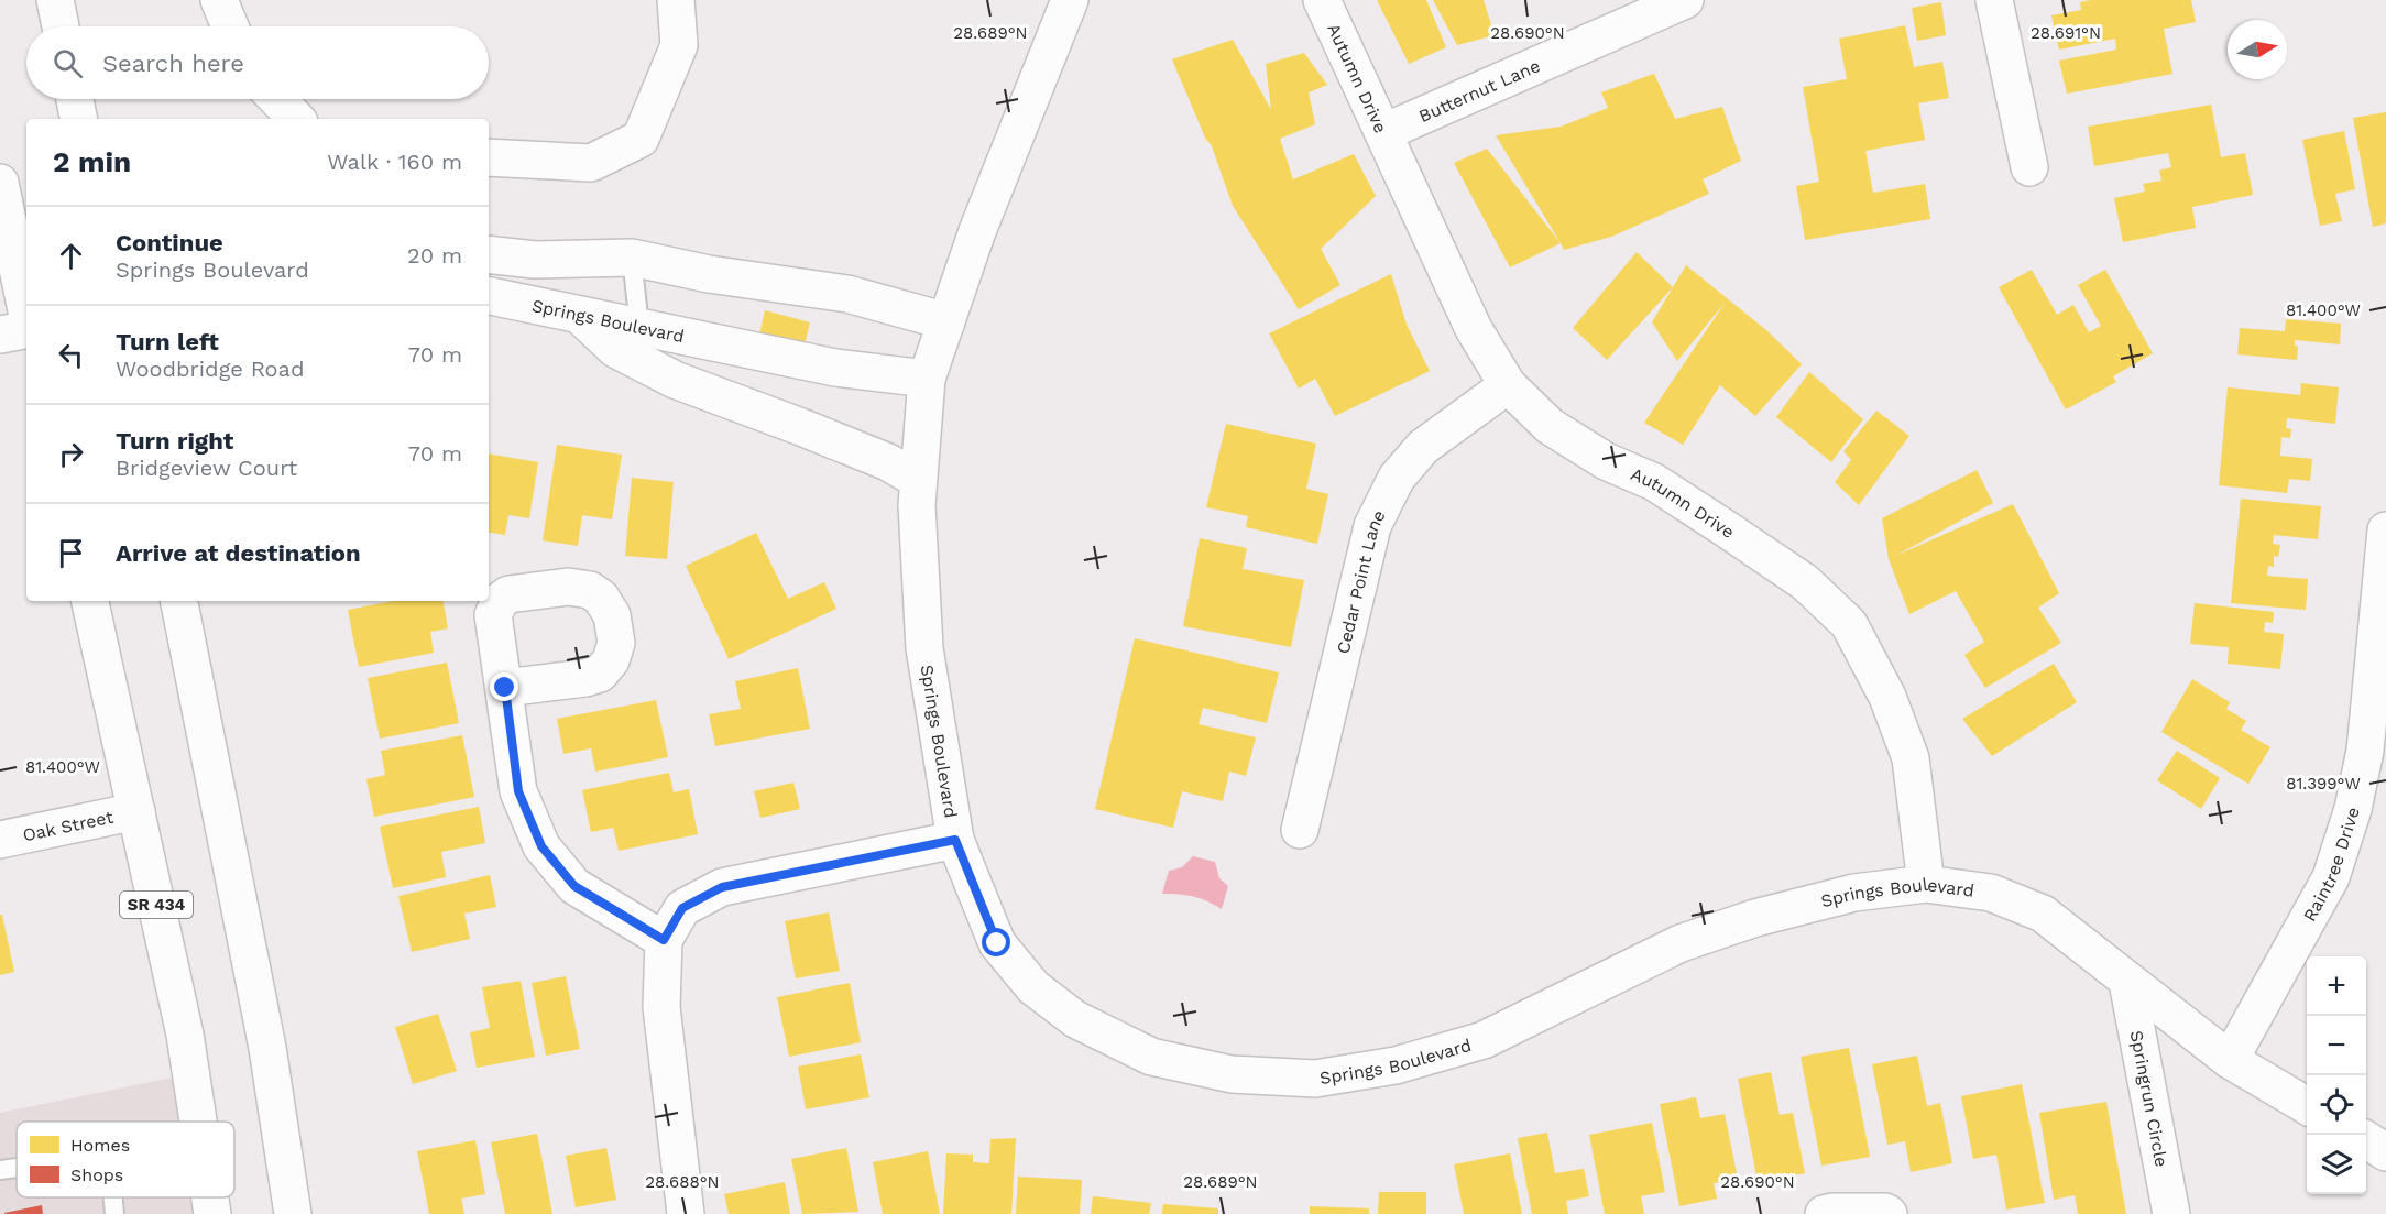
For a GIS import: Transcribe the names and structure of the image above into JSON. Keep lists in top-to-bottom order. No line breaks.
{"streets":{"street":["Autumn Drive","Butternut Lane","Springs Boulevard","Cedar Point Lane","Oak Street","Raintree Drive","SR 434","Springrun Circle"]},"crossings":[["Autumn Drive","Butternut Lane"],["Autumn Drive","Springs Boulevard"],["Autumn Drive","Cedar Point Lane"],["Springs Boulevard","Raintree Drive"],["Springs Boulevard","Springrun Circle"],["Oak Street","SR 434"]],"legend":["Homes","Shops"],"north":"right","page":{"search":"Search here","heading":["2 min","Walk · 160 m"],"list":[["Continue","Springs Boulevard","20 m"],["Turn left","Woodbridge Road","70 m"],["Turn right","Bridgeview Court","70 m"],"Arrive at destination"],"map_buttons":["+","−"]},"coordinates":["28.689°N","28.690°N","28.691°N","81.400°W","81.399°W","28.688°N"]}
